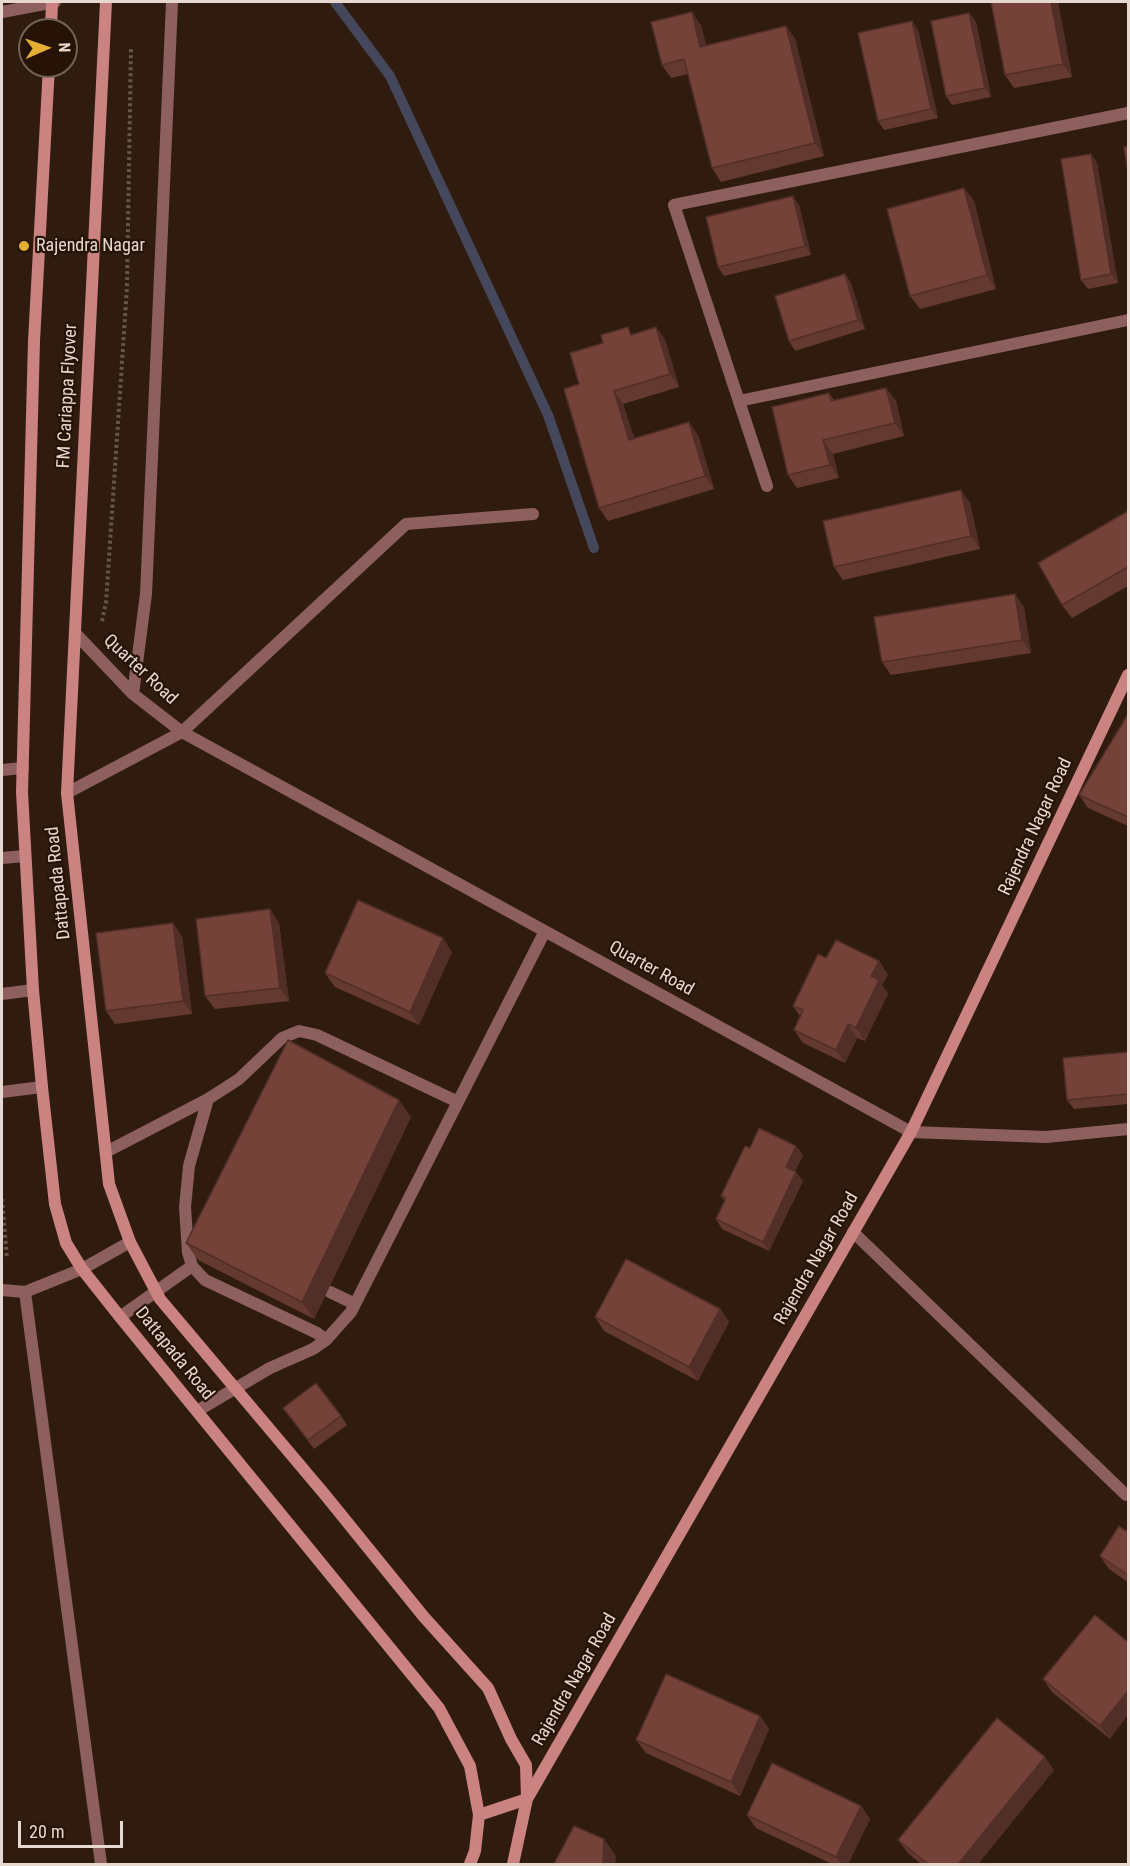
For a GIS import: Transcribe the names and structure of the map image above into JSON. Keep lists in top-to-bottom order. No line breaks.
{"streets":{"main road":["FM Cariappa Flyover","Rajendra Nagar Road","Dattapada Road"],"street":["Quarter Road"]},"crossings":[["FM Cariappa Flyover","Quarter Road"],["FM Cariappa Flyover","Dattapada Road"],["Quarter Road","Rajendra Nagar Road"],["Quarter Road","Dattapada Road"],["Rajendra Nagar Road","Dattapada Road"]],"places":["Rajendra Nagar"],"scale_bar":"20 m","north":"right"}
